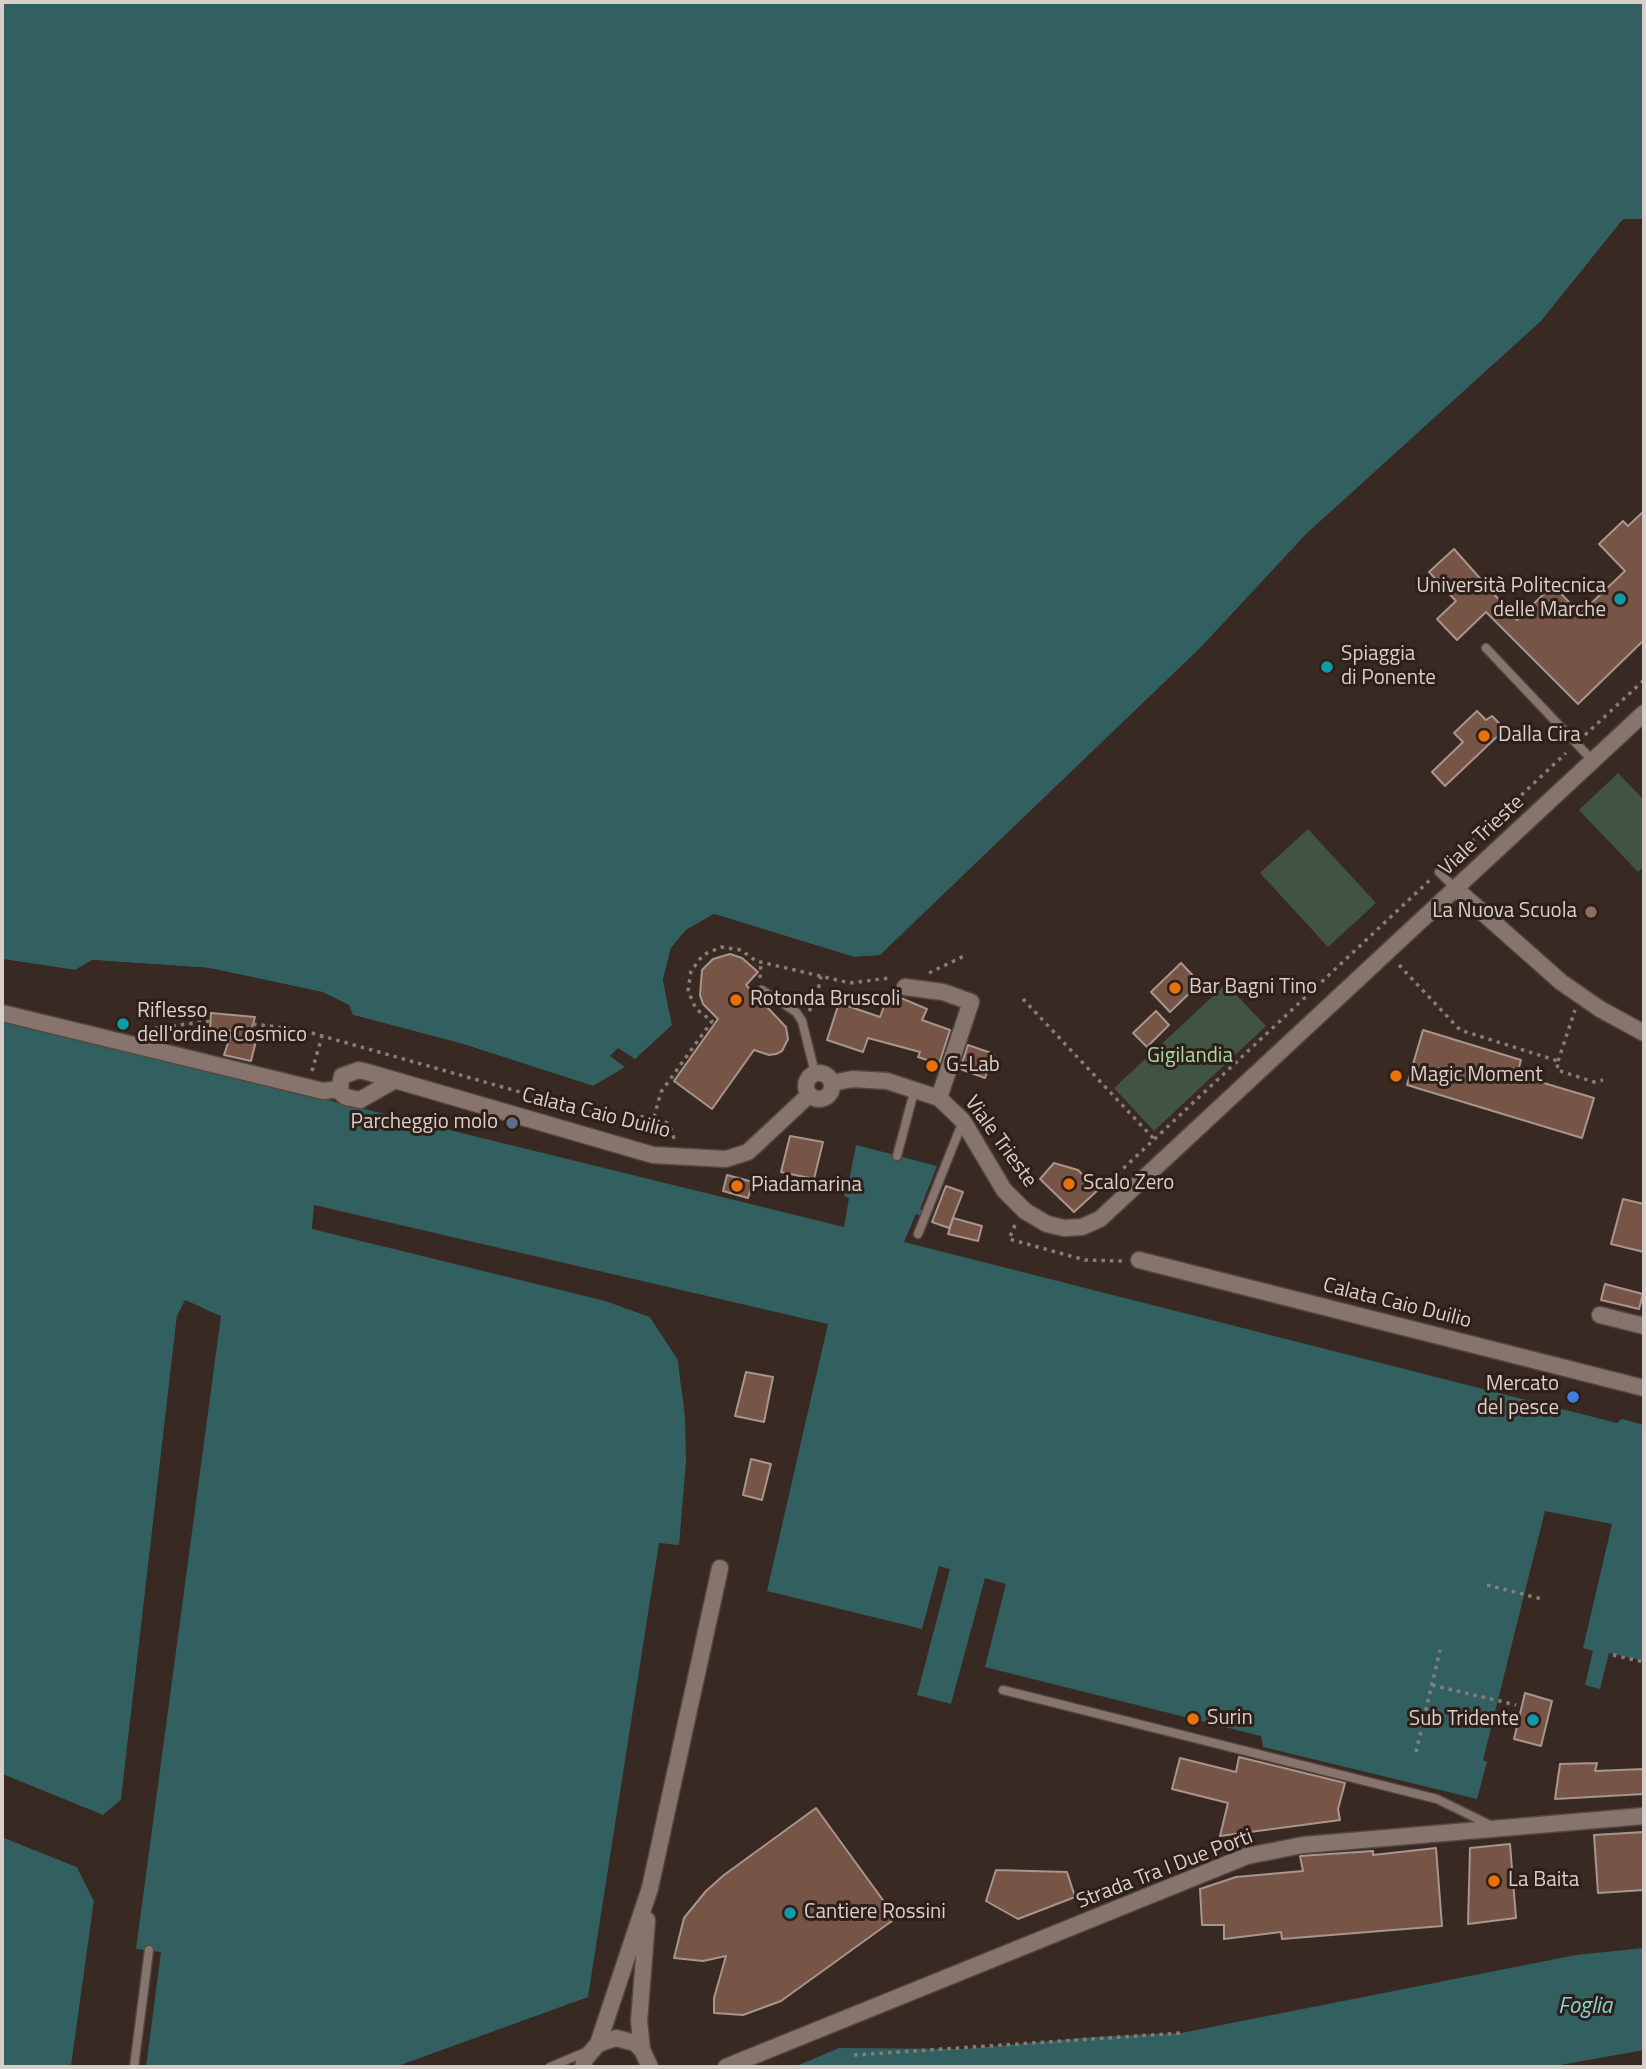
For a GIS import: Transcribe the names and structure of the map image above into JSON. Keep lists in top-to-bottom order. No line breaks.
{"streets":{"street":["Viale Trieste","Calata Caio Duilio","Strada Tra I Due Porti"]},"crossings":[["Viale Trieste","Calata Caio Duilio"]],"water":["Foglia"],"parks":["Gigilandia"],"places":["Università Politecnica delle Marche","Spiaggia di Ponente","Dalla Cira","La Nuova Scuola","Bar Bagni Tino","Rotonda Bruscoli","Riflesso dell'ordine Cosmico","G-Lab","Magic Moment","Parcheggio molo","Scalo Zero","Piadamarina","Mercato del pesce","Surin","Sub Tridente","La Baita","Cantiere Rossini"]}
